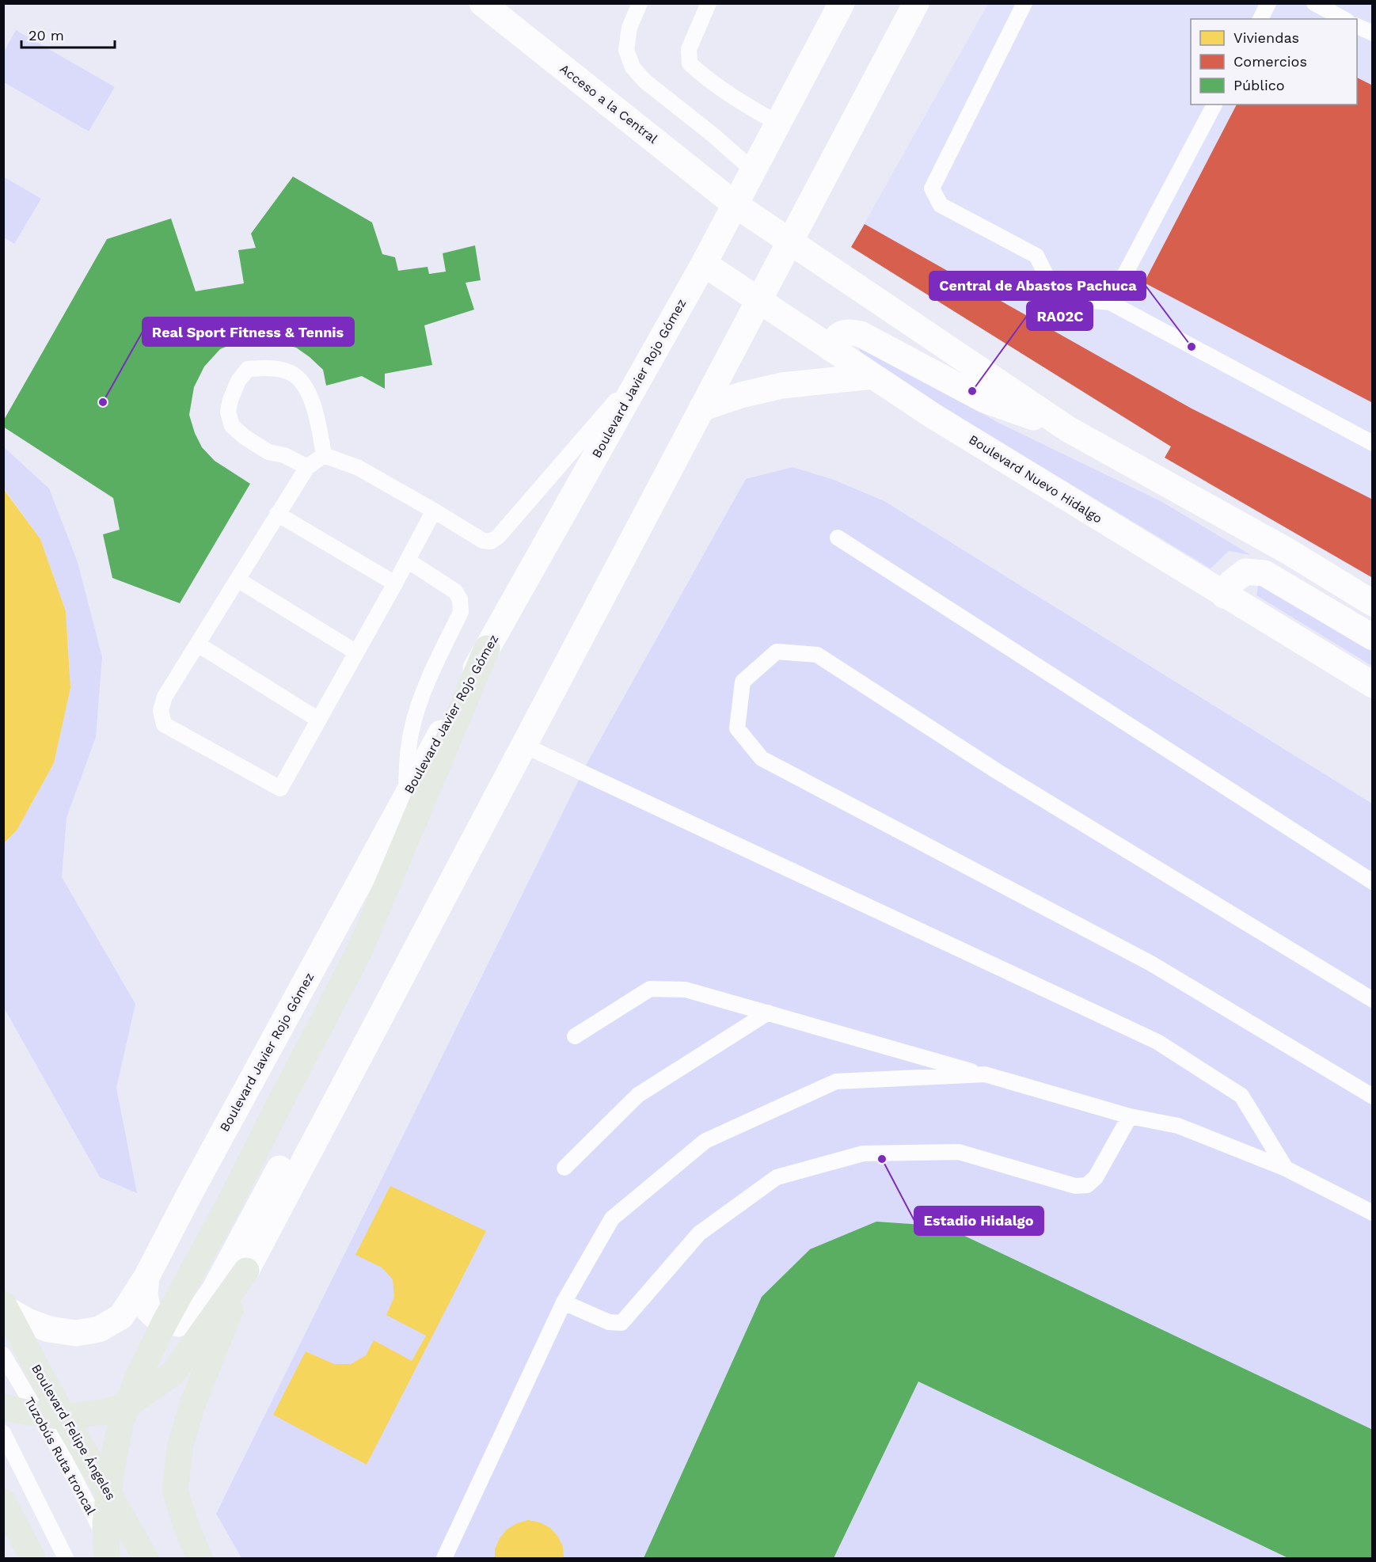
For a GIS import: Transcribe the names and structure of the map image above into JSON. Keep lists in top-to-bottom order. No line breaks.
{"streets":{"main road":["Acceso a la Central","Boulevard Javier Rojo Gómez","Boulevard Nuevo Hidalgo","Boulevard Felipe Ángeles"],"lane":["Tuzobús Ruta troncal"]},"crossings":[["Acceso a la Central","Boulevard Javier Rojo Gómez"],["Boulevard Javier Rojo Gómez","Boulevard Nuevo Hidalgo"],["Boulevard Javier Rojo Gómez","Boulevard Felipe Ángeles"]],"places":["Central de Abastos Pachuca","RA02C","Real Sport Fitness & Tennis","Estadio Hidalgo"],"legend":["Viviendas","Comercios","Público"],"scale_bar":"20 m"}
